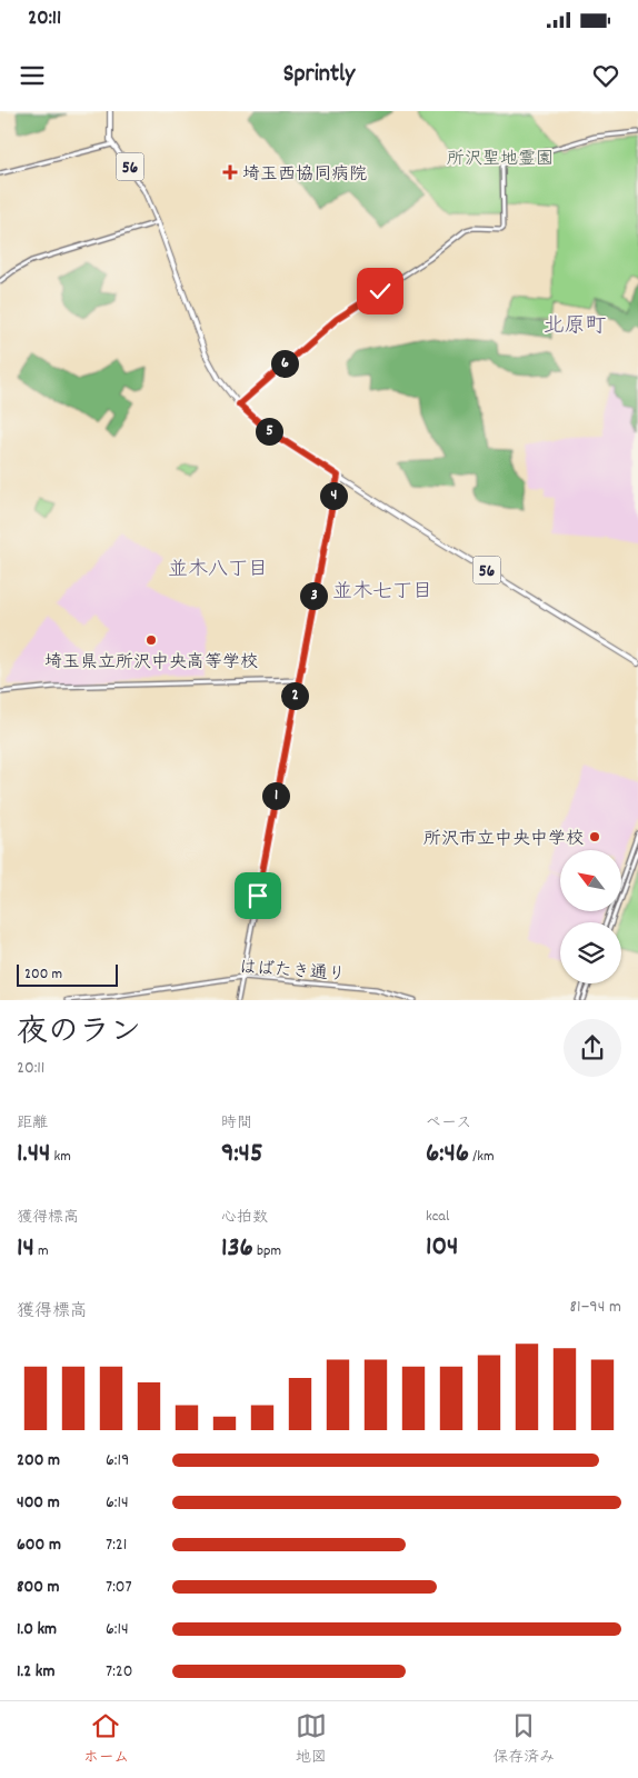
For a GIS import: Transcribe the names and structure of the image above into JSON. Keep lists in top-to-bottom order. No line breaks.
{"streets":{"main road":["56"],"street":["はばたき通り"]},"districts":["北原町","並木八丁目","並木七丁目"],"parks":["所沢聖地霊園"],"places":{"health":["埼玉西協同病院"],"other":["埼玉県立所沢中央高等学校","所沢市立中央中学校"]},"scale_bar":"200 m","north":"top left","page":{"status":"20:11","header":"Sprintly","pins":["6","5","4","3","2","1"],"scale":"200 m","heading":["夜のラン","20:11"],"stats":[["距離","1.44 km"],["時間","9:45"],["ペース","6:46 /km"],["獲得標高","14 m"],["心拍数","136 bpm"],["kcal","104"]],"chart":["獲得標高","81–94 m"],"list":[{"name":"200 m","note":"6:19"},{"name":"400 m","note":"6:14"},{"name":"600 m","note":"7:21"},{"name":"800 m","note":"7:07"},{"name":"1.0 km","note":"6:14"},{"name":"1.2 km","note":"7:20"}],"tabs":["ホーム","地図","保存済み"]}}
